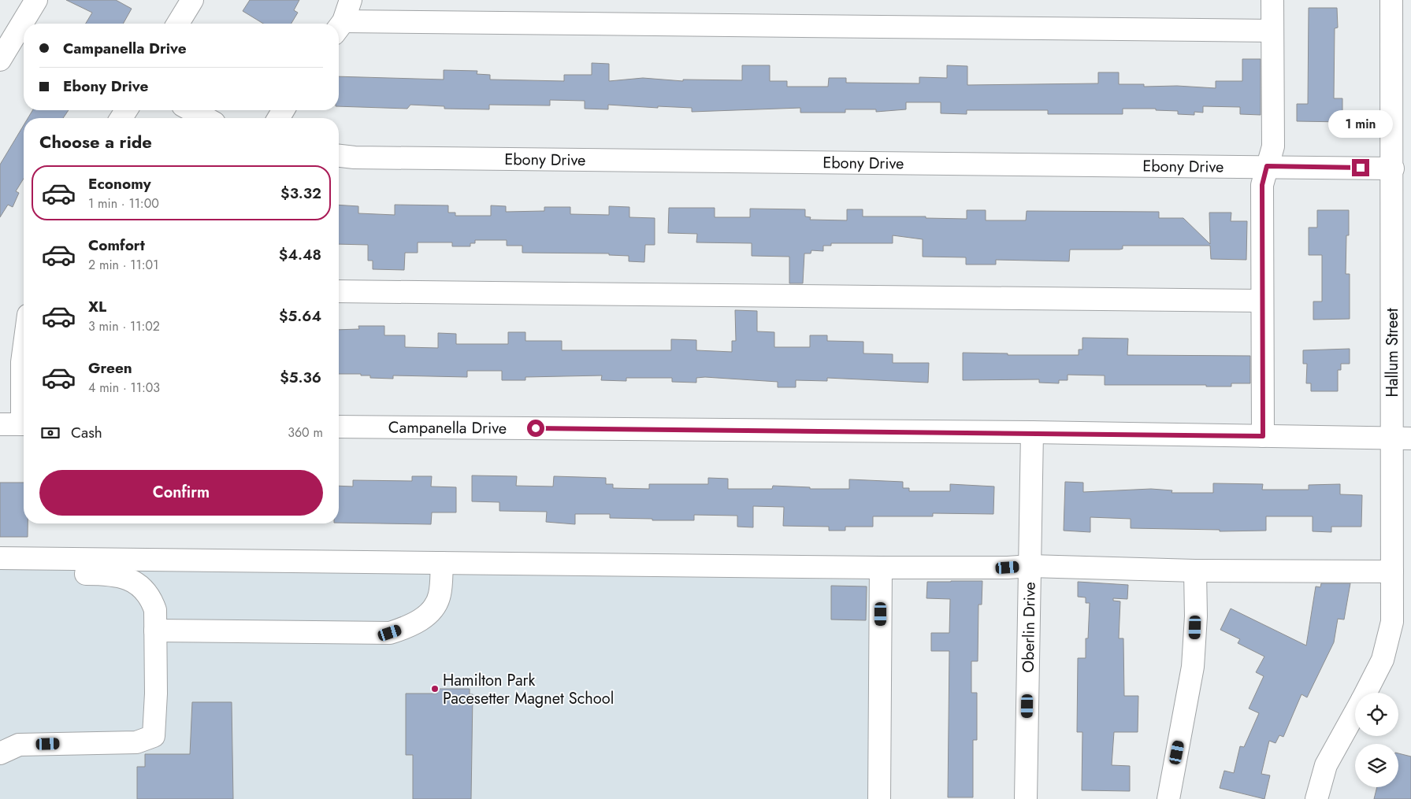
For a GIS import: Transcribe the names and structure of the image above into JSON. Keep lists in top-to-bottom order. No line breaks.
{"streets":{"street":["Ebony Drive","Hallum Street","Campanella Drive","Oberlin Drive"]},"crossings":[["Ebony Drive","Hallum Street"],["Hallum Street","Campanella Drive"],["Campanella Drive","Oberlin Drive"]],"places":["Hamilton Park Pacesetter Magnet School"],"page":{"banner":["Campanella Drive","Ebony Drive"],"bubble":"1 min","heading":"Choose a ride","list":[{"name":"Economy","note":"1 min · 11:00","value":"$3.32"},{"name":"Comfort","note":"2 min · 11:01","value":"$4.48"},{"name":"XL","note":"3 min · 11:02","value":"$5.64"},{"name":"Green","note":"4 min · 11:03","value":"$5.36"}],"pay":["Cash","360 m"],"buttons":"Confirm"}}
